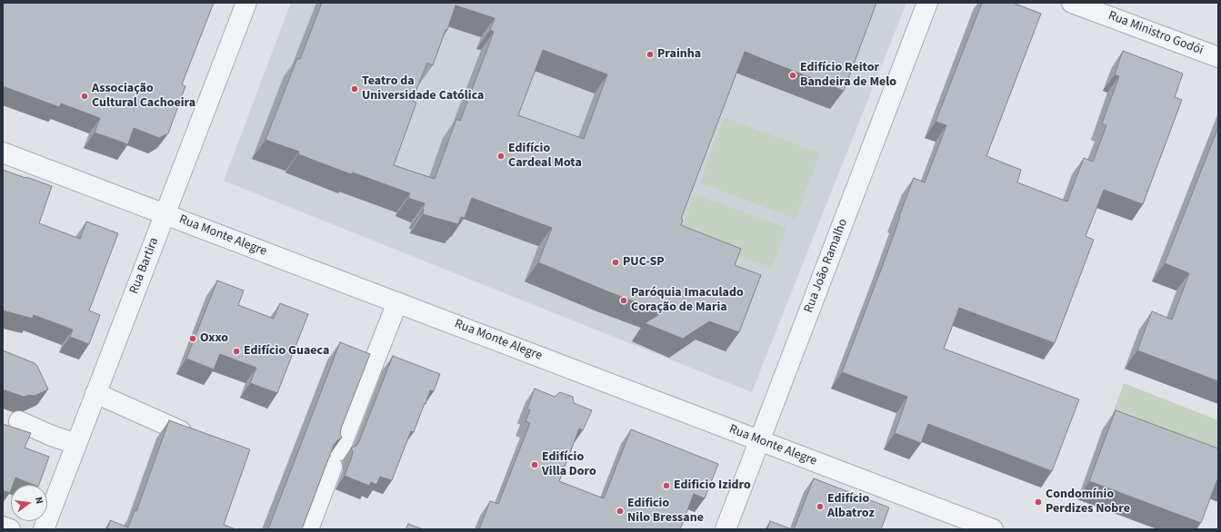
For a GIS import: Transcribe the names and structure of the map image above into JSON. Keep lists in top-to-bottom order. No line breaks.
{"streets":{"street":["Rua Ministro Godói","Rua Monte Alegre","Rua Bartira","Rua João Ramalho"]},"crossings":[["Rua Monte Alegre","Rua Bartira"],["Rua Monte Alegre","Rua João Ramalho"]],"places":["Prainha","Edifício Reitor Bandeira de Melo","Teatro da Universidade Católica","Associação Cultural Cachoeira","Edifício Cardeal Mota","PUC-SP","Paróquia Imaculado Coração de Maria","Oxxo","Edifício Guaeca","Edifício Villa Doro","Edificio Izidro","Condomínio Perdizes Nobre","Edifício Albatroz","Edificio Nilo Bressane"],"north":"right"}
